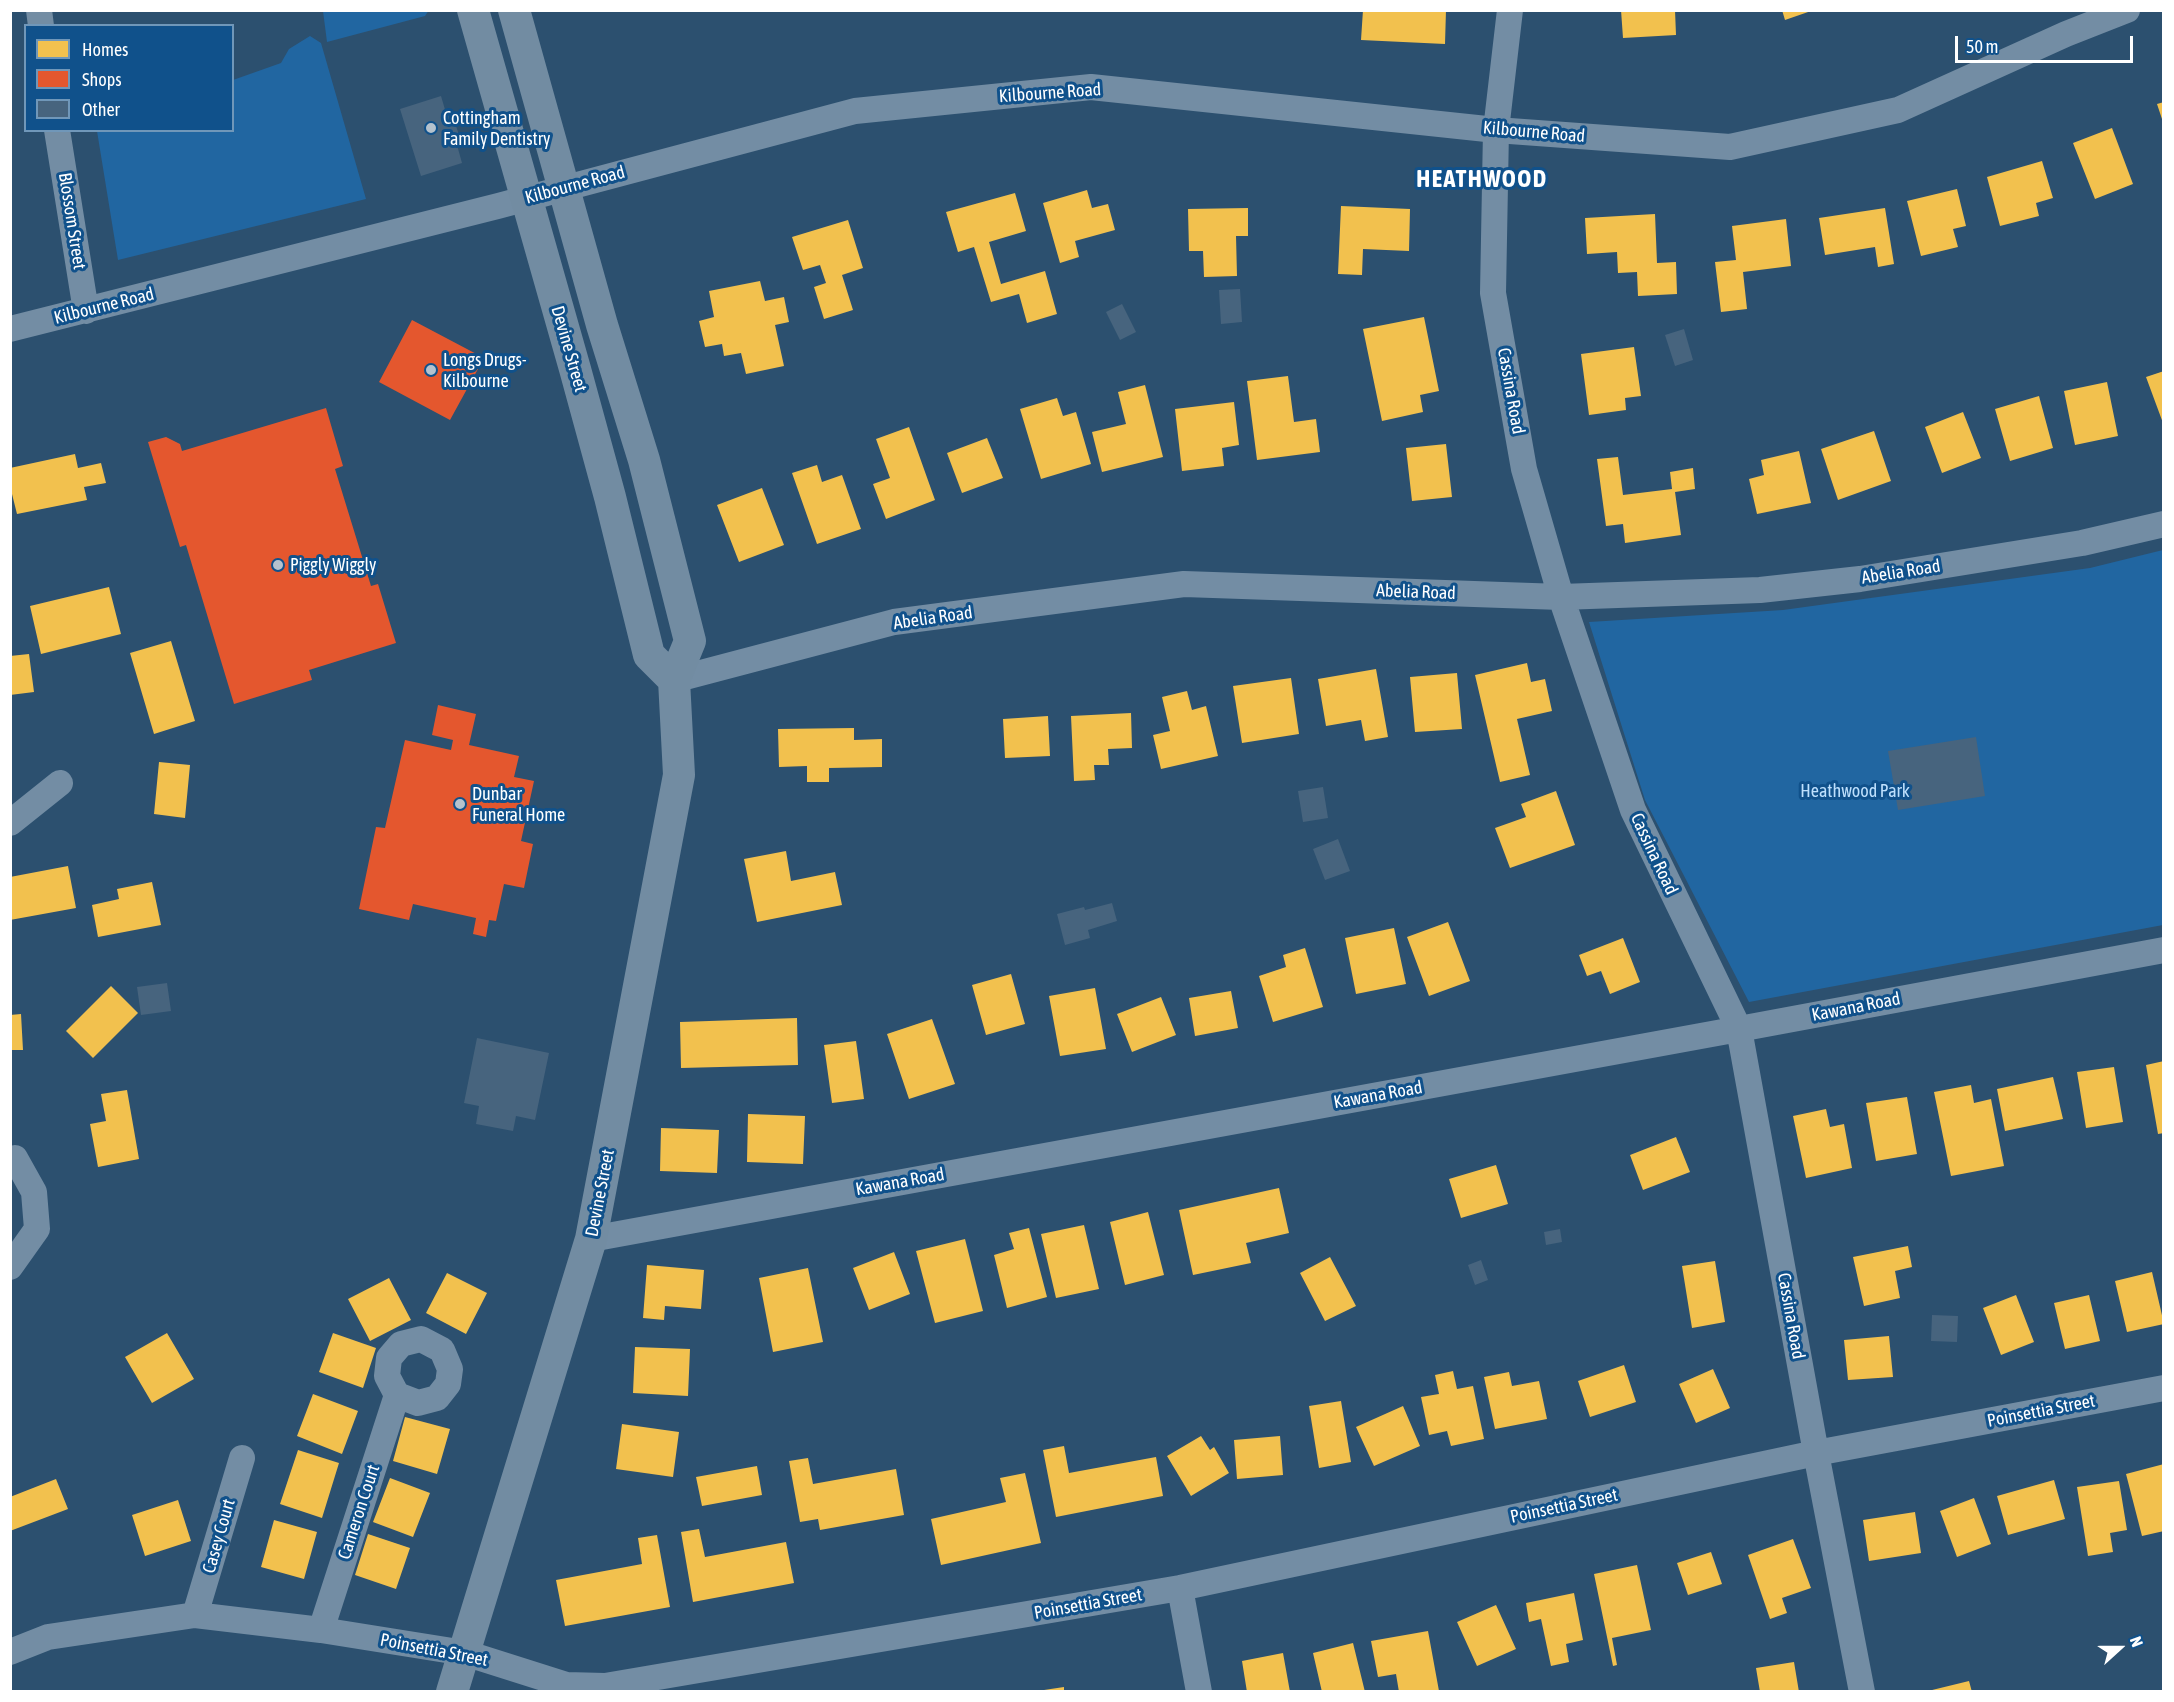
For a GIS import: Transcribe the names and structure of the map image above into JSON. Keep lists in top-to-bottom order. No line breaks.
{"streets":{"main road":["Devine Street"],"street":["Kilbourne Road","Blossom Street","Cassina Road","Abelia Road","Kawana Road","Poinsettia Street","Cameron Court","Casey Court"]},"crossings":[["Kilbourne Road","Blossom Street"],["Kilbourne Road","Devine Street"],["Kilbourne Road","Cassina Road"],["Devine Street","Abelia Road"],["Devine Street","Kawana Road"],["Devine Street","Poinsettia Street"],["Cassina Road","Abelia Road"],["Cassina Road","Kawana Road"],["Cassina Road","Poinsettia Street"],["Poinsettia Street","Cameron Court"],["Poinsettia Street","Casey Court"]],"districts":["HEATHWOOD"],"parks":["Heathwood Park"],"places":["Cottingham Family Dentistry","Longs Drugs- Kilbourne","Piggly Wiggly","Dunbar Funeral Home"],"legend":["Homes","Shops","Other"],"scale_bar":"50 m","north":"right"}
